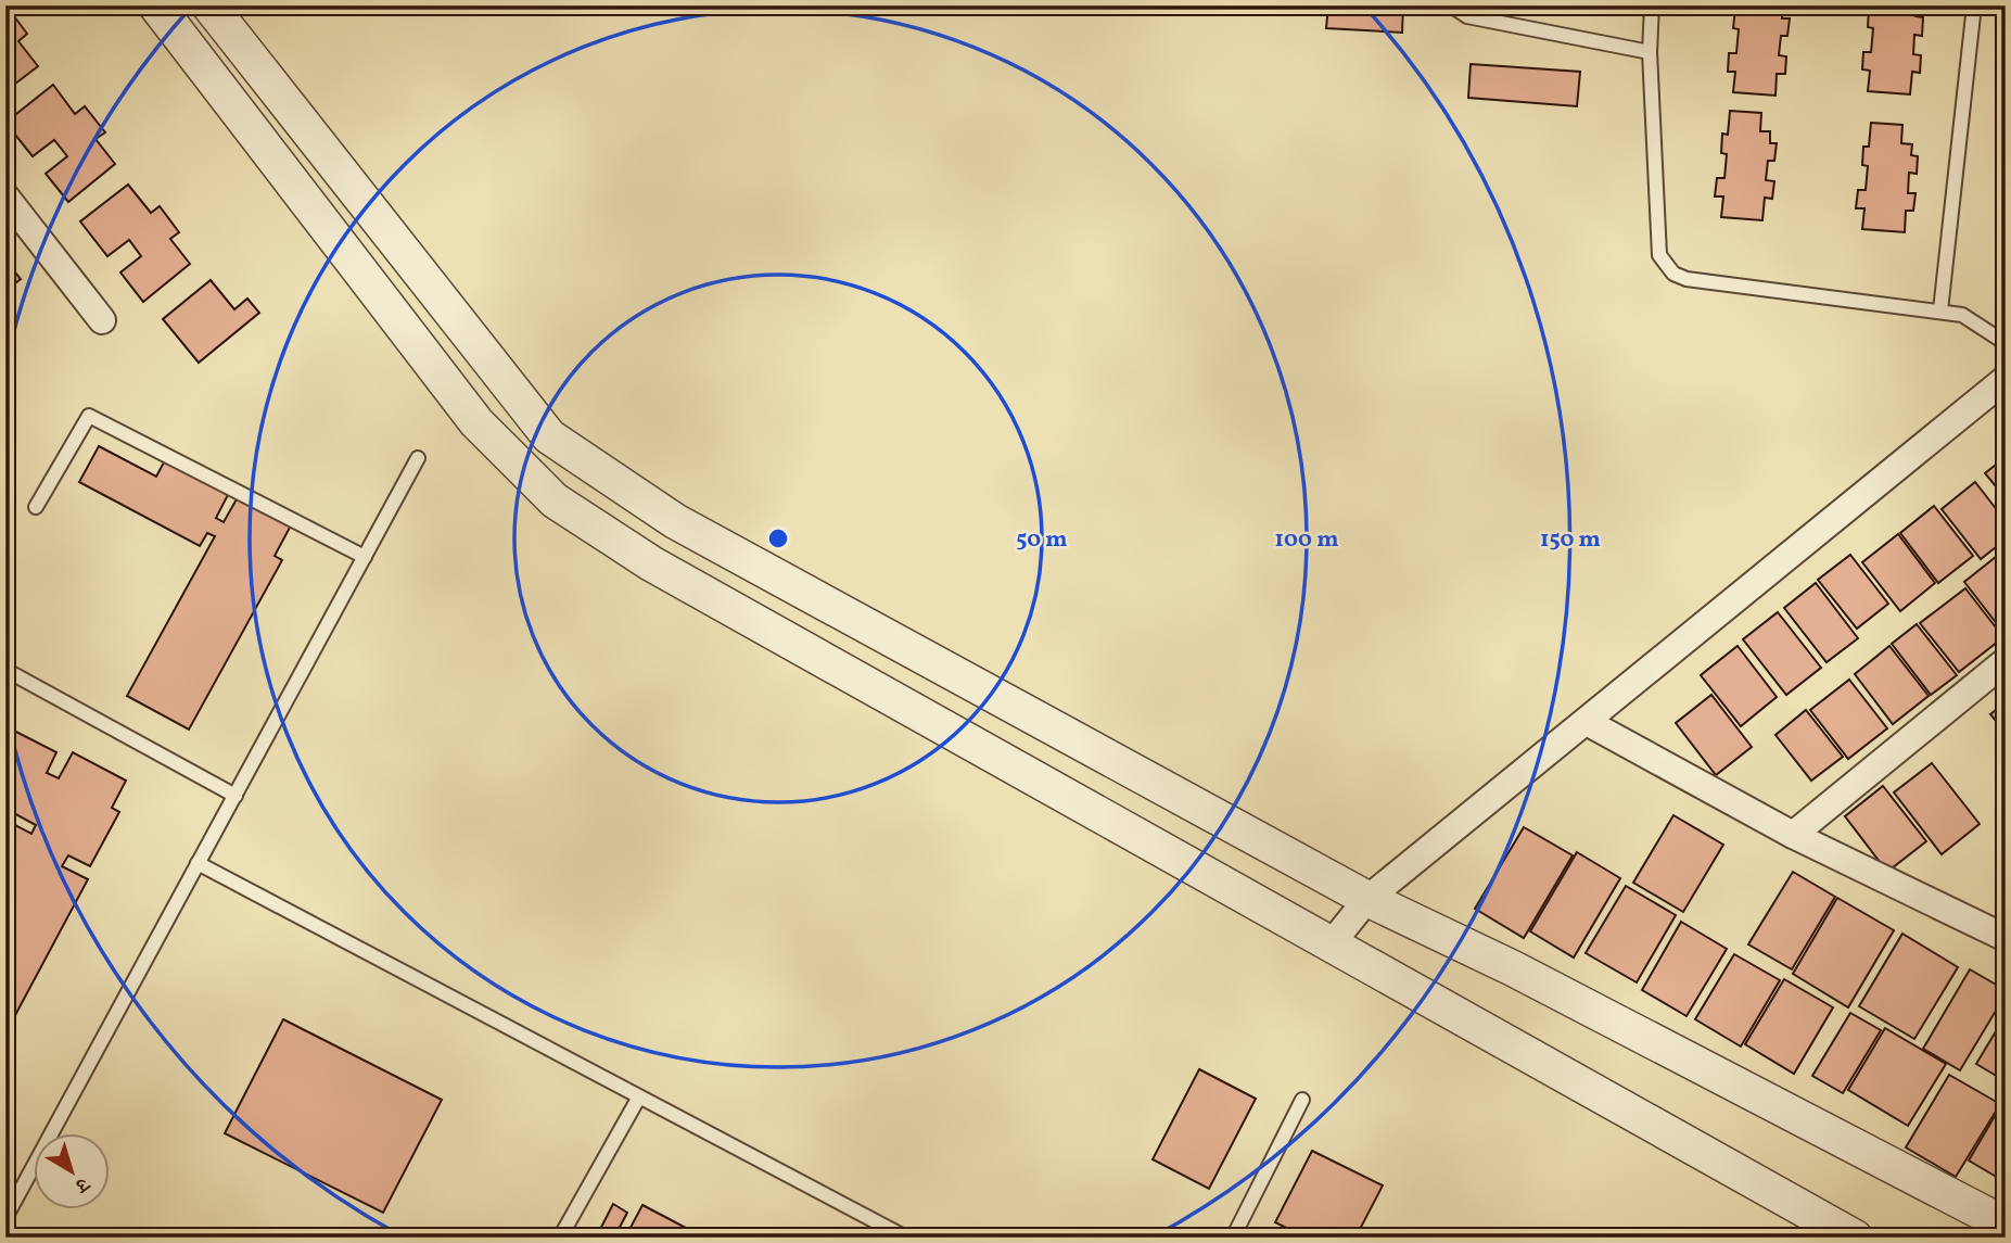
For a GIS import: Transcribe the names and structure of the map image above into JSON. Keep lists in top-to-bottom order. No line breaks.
{"north":"bottom right","rings":["50 m","100 m","150 m"]}
